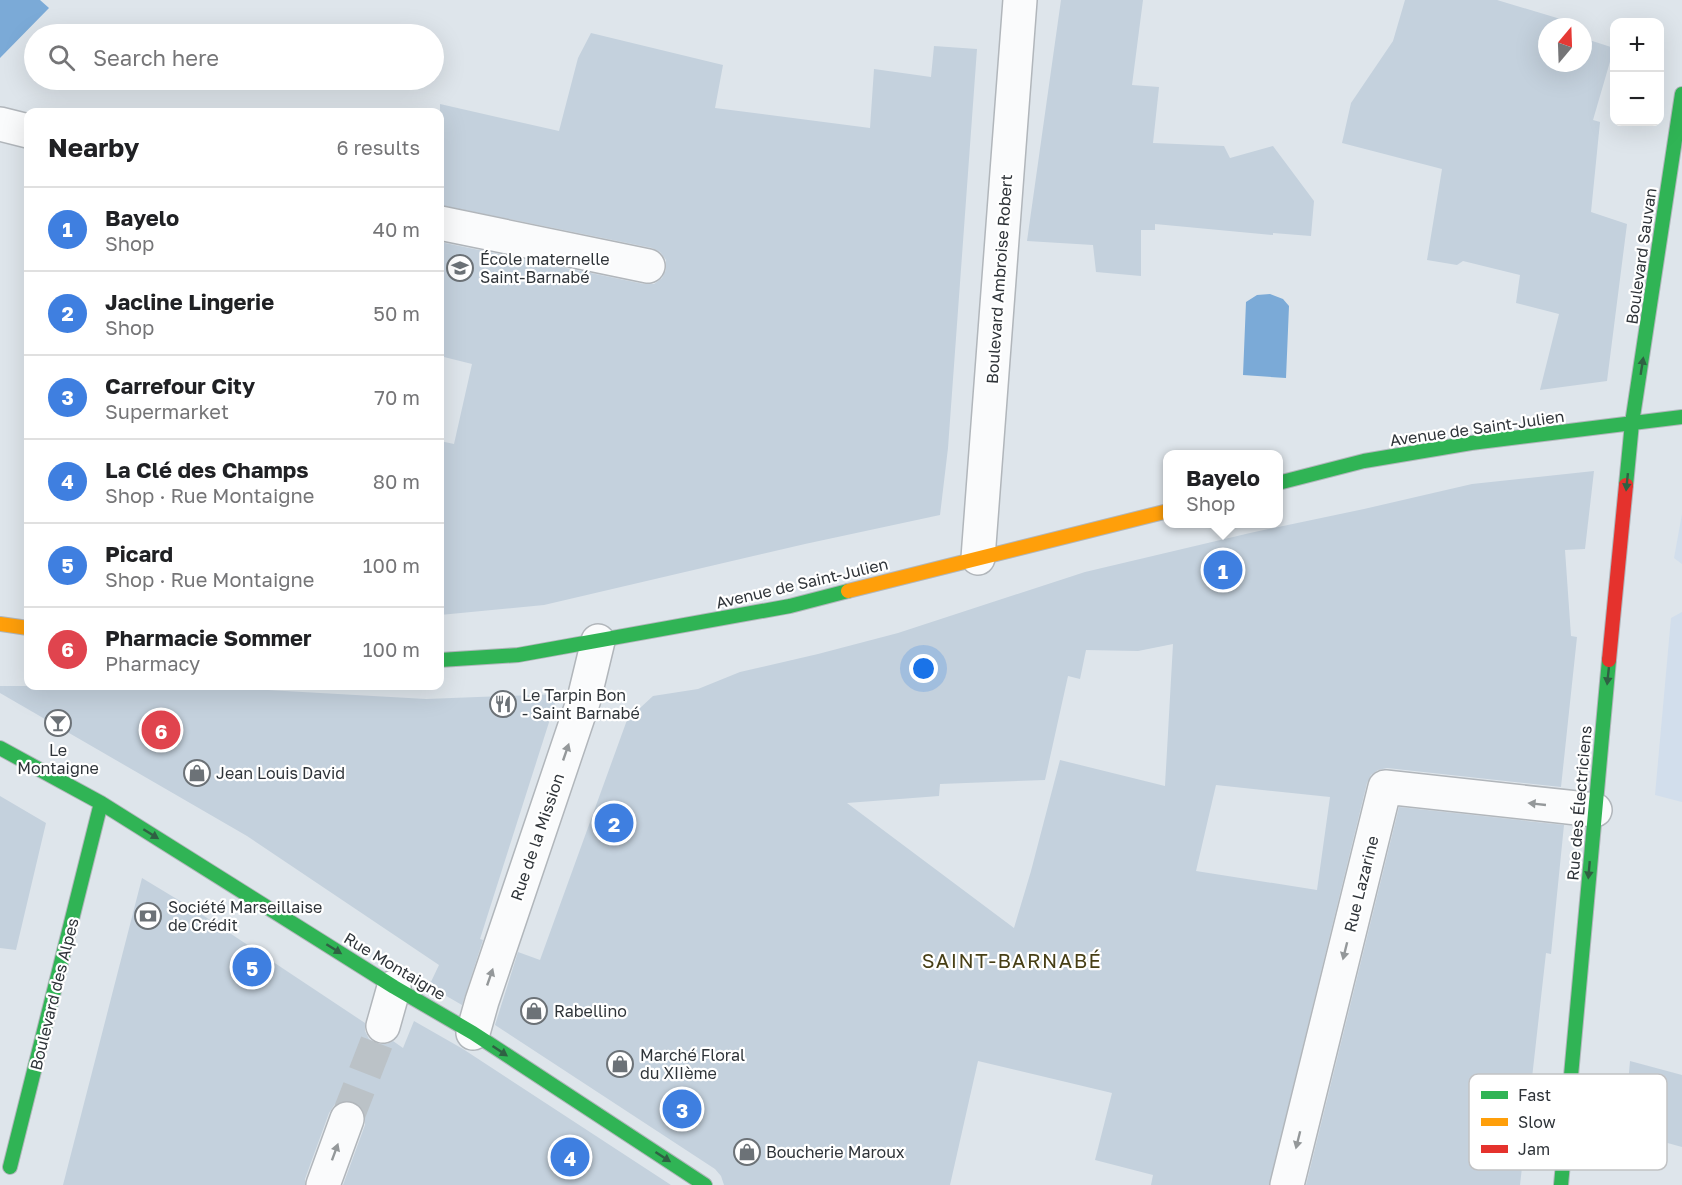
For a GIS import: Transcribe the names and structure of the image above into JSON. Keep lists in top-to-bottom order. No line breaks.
{"streets":{"street":["Boulevard Sauvan","Boulevard Ambroise Robert","Avenue de Saint-Julien","Rue des Électriciens","Rue de la Mission","Rue Lazarine","Rue Montaigne","Boulevard des Alpes"]},"crossings":[["Boulevard Sauvan","Avenue de Saint-Julien"],["Boulevard Sauvan","Rue des Électriciens"],["Boulevard Ambroise Robert","Avenue de Saint-Julien"],["Avenue de Saint-Julien","Rue des Électriciens"],["Avenue de Saint-Julien","Rue de la Mission"],["Rue des Électriciens","Rue Lazarine"],["Rue de la Mission","Rue Montaigne"],["Rue Montaigne","Boulevard des Alpes"]],"one_way":["Boulevard Sauvan","Rue des Électriciens","Rue de la Mission","Rue Montaigne"],"districts":["SAINT-BARNABÉ"],"places":{"school or university":["École maternelle Saint-Barnabé"],"restaurant":["Le Tarpin Bon - Saint Barnabé"],"bar":["Le Montaigne"],"shop":["Jean Louis David","Rabellino","Marché Floral du XIIème","Boucherie Maroux"],"bank":["Société Marseillaise de Crédit"]},"legend":["Fast","Slow","Jam"],"north":"top","page":{"map_buttons":["+","−"],"search":"Search here","heading":["Nearby","6 results"],"list":[{"mark":"1","name":"Bayelo","note":"Shop","value":"40 m"},{"mark":"2","name":"Jacline Lingerie","note":"Shop","value":"50 m"},{"mark":"3","name":"Carrefour City","note":"Supermarket","value":"70 m"},{"mark":"4","name":"La Clé des Champs","note":"Shop · Rue Montaigne","value":"80 m"},{"mark":"5","name":"Picard","note":"Shop · Rue Montaigne","value":"100 m"},{"mark":"6","name":"Pharmacie Sommer","note":"Pharmacy","value":"100 m"}],"popup":["Bayelo","Shop"],"pins":["1","6","2","5","3","4"]}}
